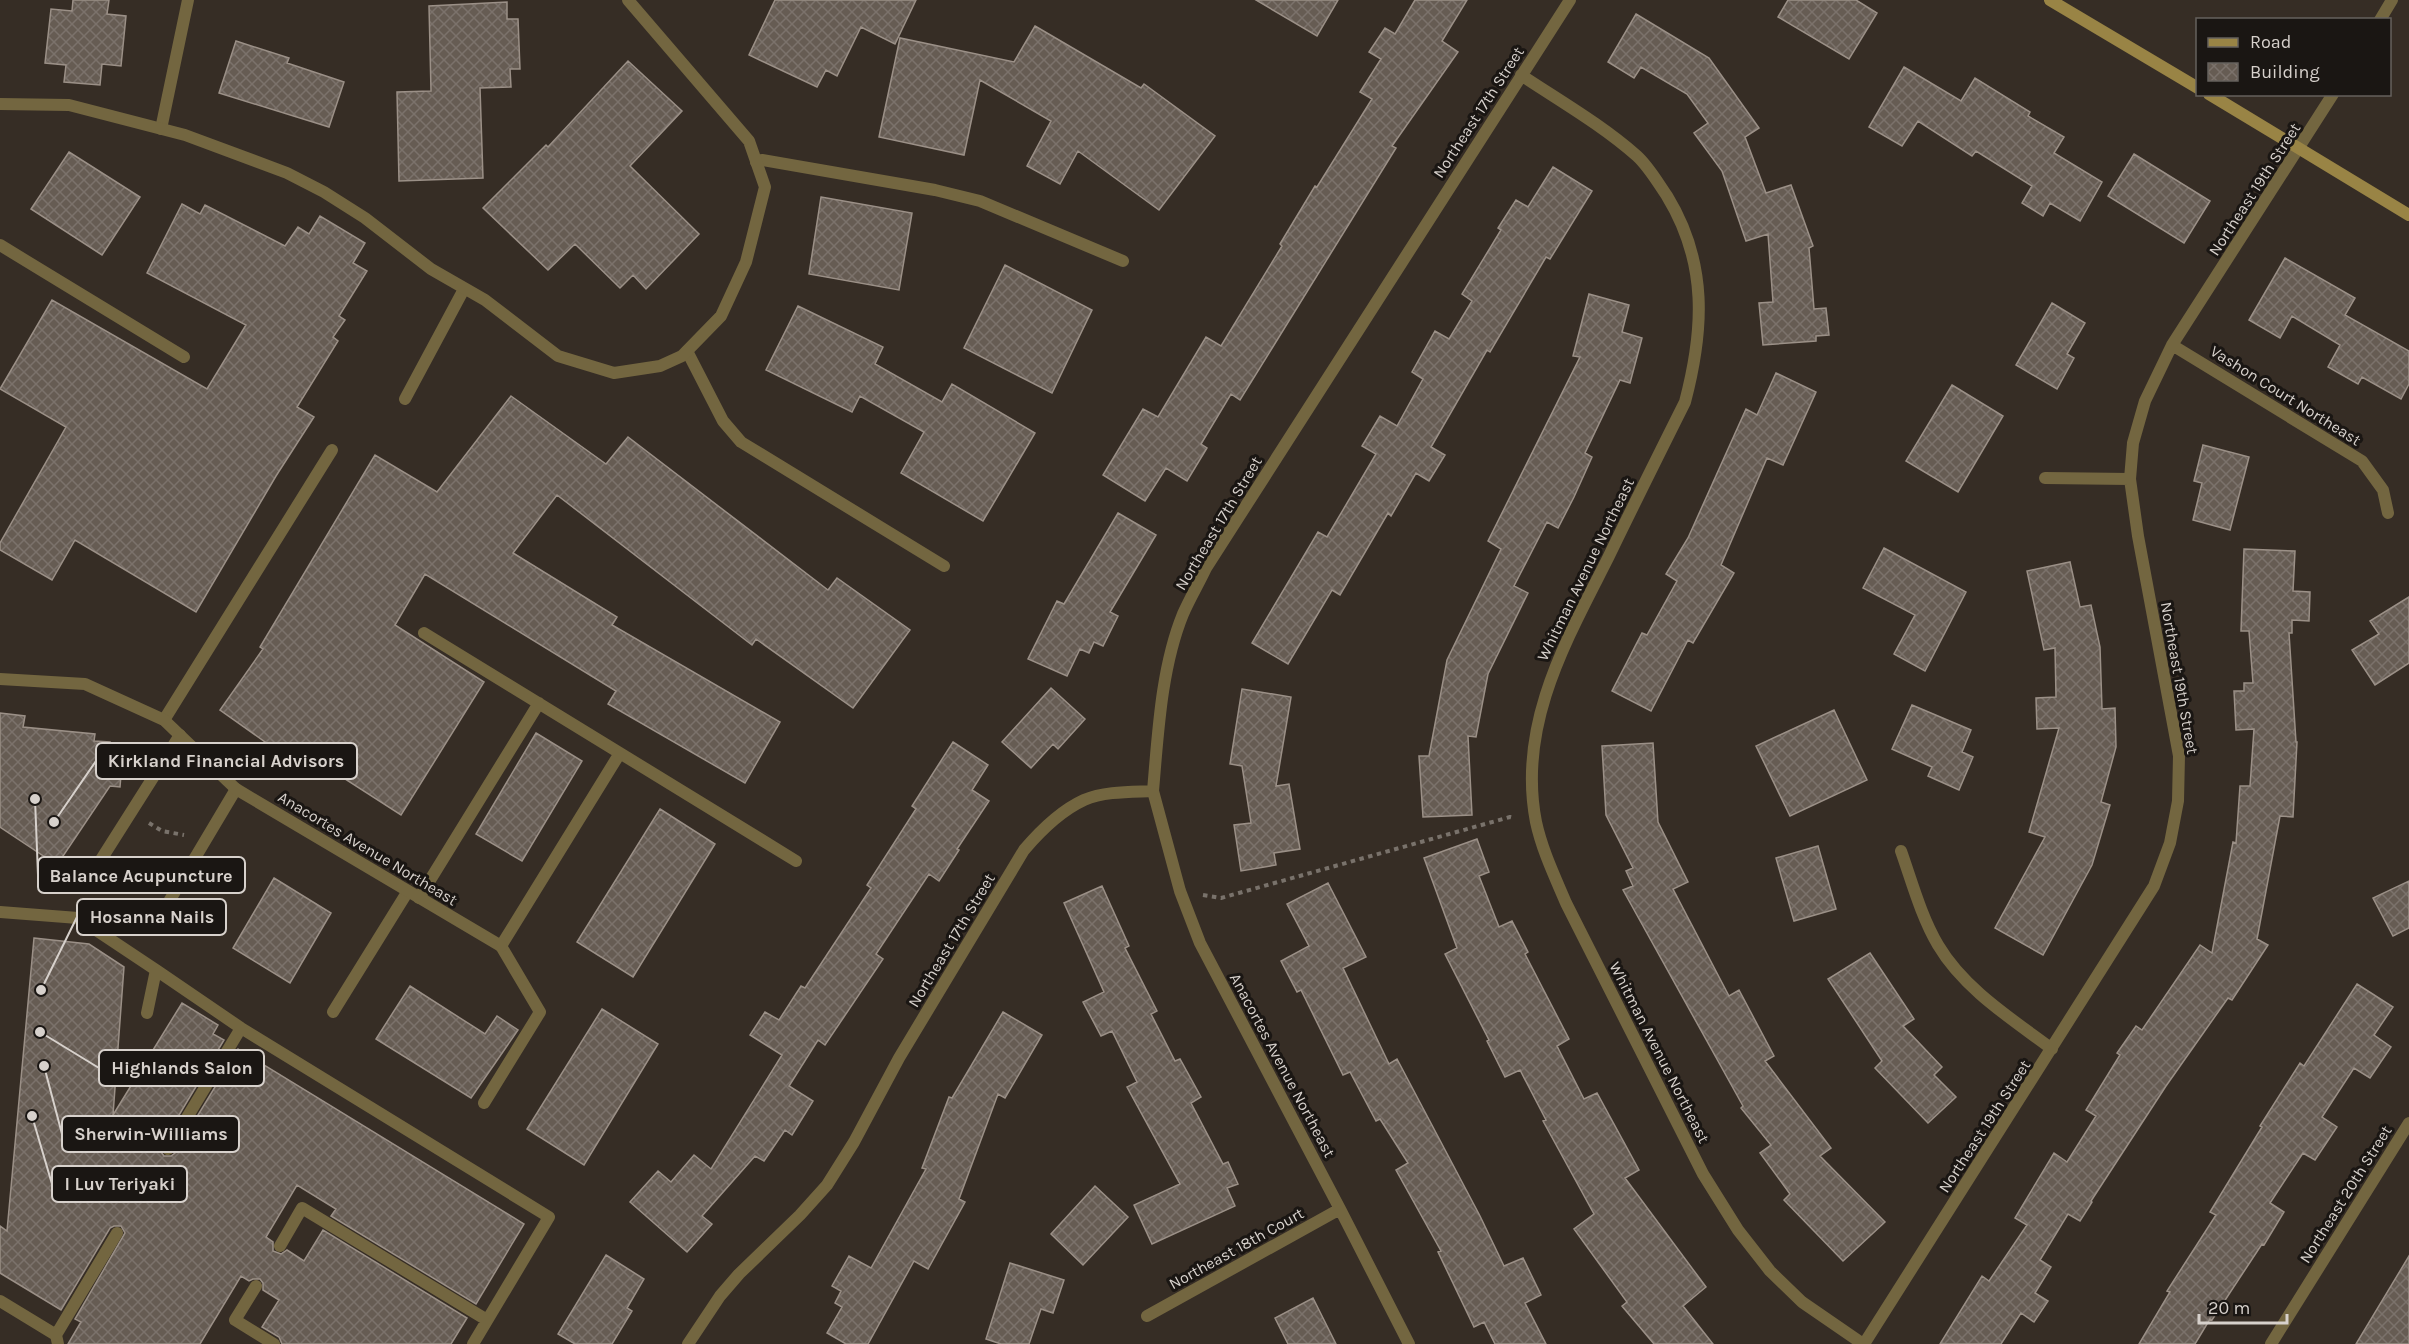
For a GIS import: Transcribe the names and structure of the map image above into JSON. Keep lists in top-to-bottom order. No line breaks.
{"streets":{"street":["Northeast 17th Street","Northeast 19th Street","Vashon Court Northeast","Whitman Avenue Northeast","Anacortes Avenue Northeast","Northeast 20th Street","Northeast 18th Court"]},"crossings":[["Northeast 17th Street","Whitman Avenue Northeast"],["Northeast 17th Street","Anacortes Avenue Northeast"],["Northeast 19th Street","Vashon Court Northeast"],["Northeast 19th Street","Whitman Avenue Northeast"],["Anacortes Avenue Northeast","Northeast 18th Court"]],"places":["Balance Acupuncture","Kirkland Financial Advisors","Hosanna Nails","Highlands Salon","Sherwin-Williams","I Luv Teriyaki"],"legend":["Road","Building"],"scale_bar":"20 m"}
